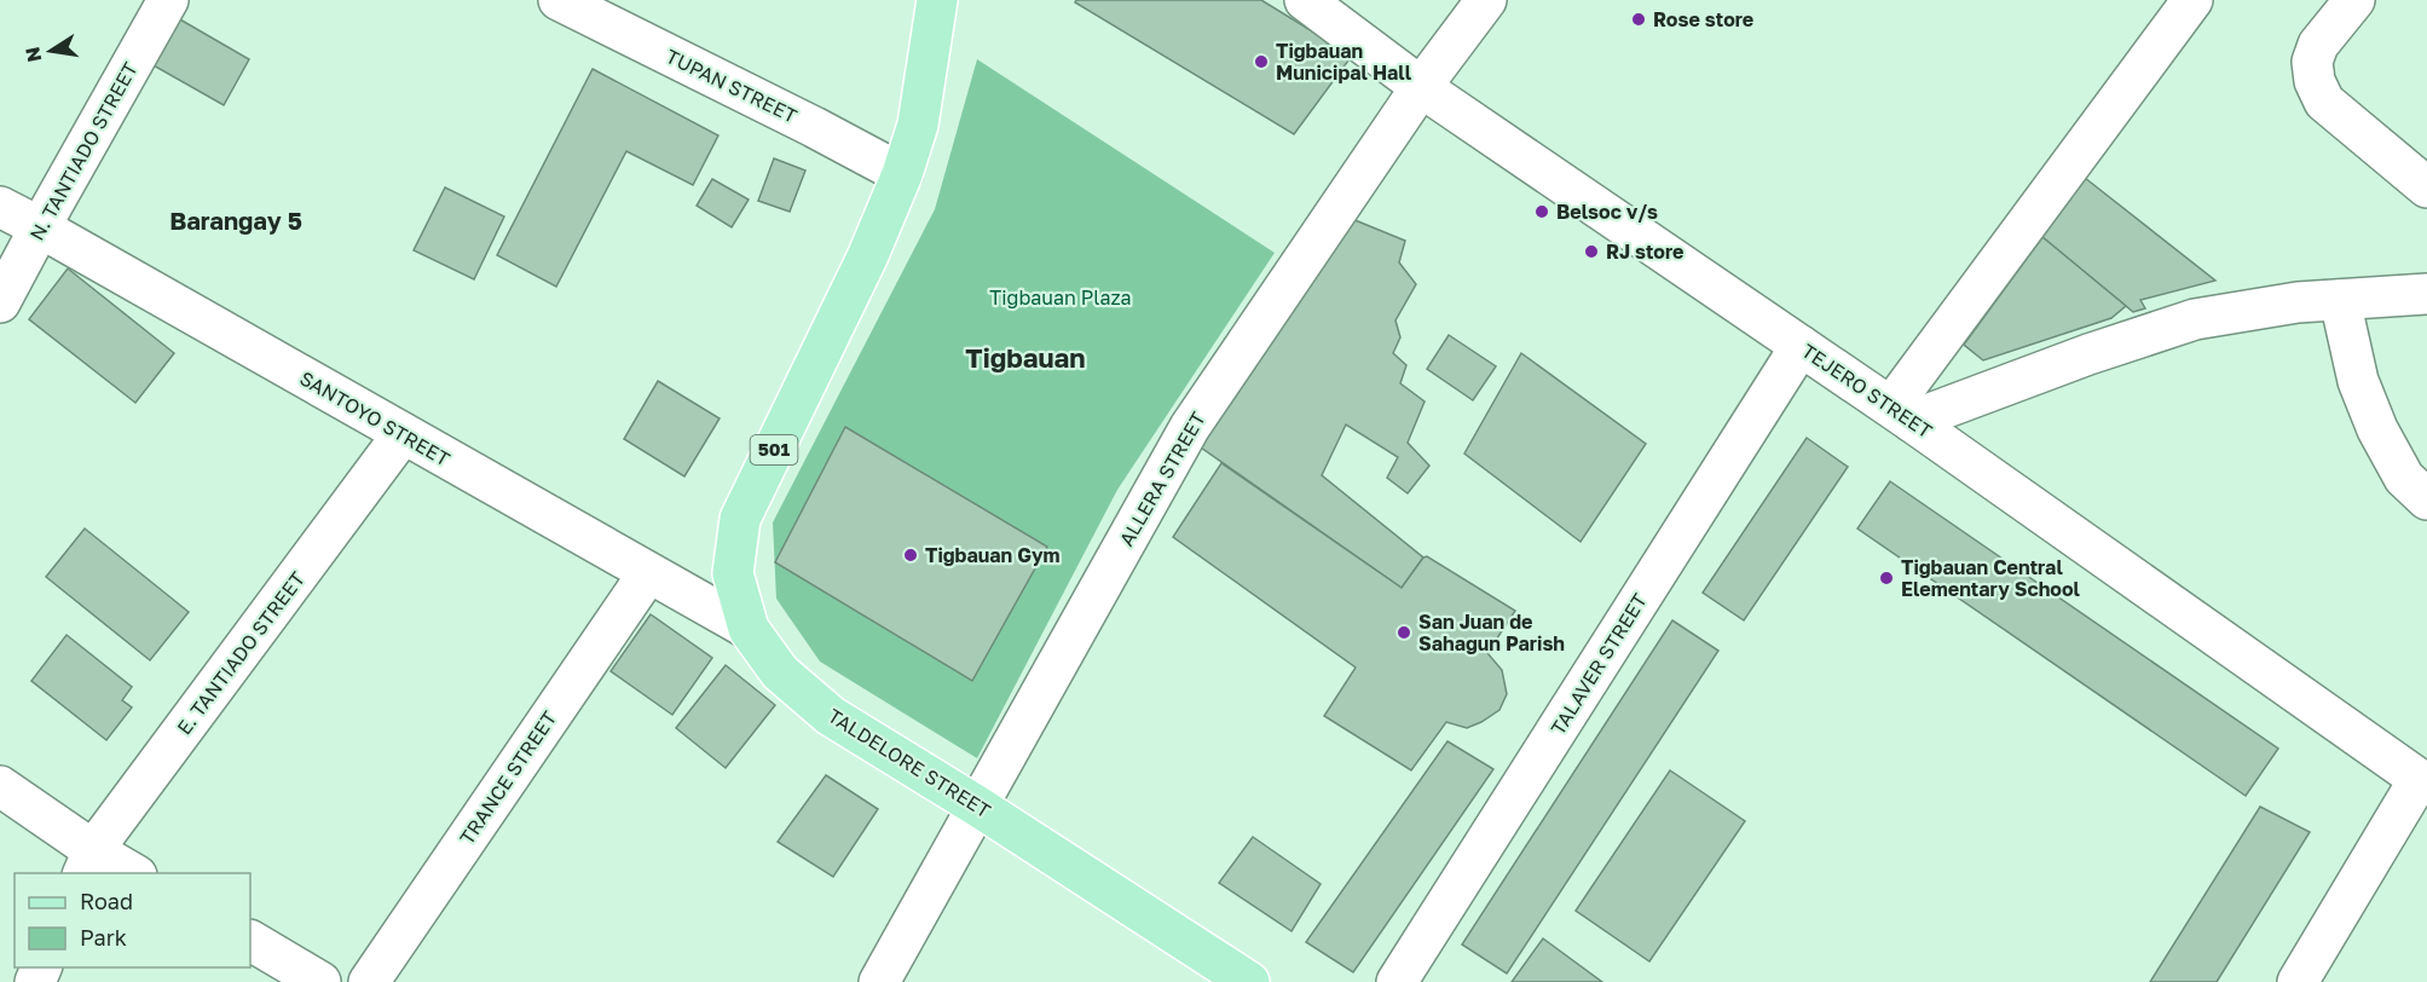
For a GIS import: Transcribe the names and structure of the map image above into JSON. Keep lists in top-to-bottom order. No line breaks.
{"streets":{"main road":["501","TALDELORE STREET"],"street":["TUPAN STREET","N. TANTIADO STREET","TEJERO STREET","SANTOYO STREET","ALLERA STREET","E. TANTIADO STREET","TALAVER STREET","TRANCE STREET"]},"crossings":[["TUPAN STREET","TALDELORE STREET"],["N. TANTIADO STREET","SANTOYO STREET"],["TEJERO STREET","ALLERA STREET"],["TEJERO STREET","TALAVER STREET"],["SANTOYO STREET","E. TANTIADO STREET"],["SANTOYO STREET","TALDELORE STREET"],["SANTOYO STREET","TRANCE STREET"],["ALLERA STREET","TALDELORE STREET"]],"districts":["Barangay 5","Tigbauan"],"parks":["Tigbauan Plaza"],"places":["Rose store","Tigbauan Municipal Hall","Belsoc v/s","RJ store","Tigbauan Gym","Tigbauan Central Elementary School","San Juan de Sahagun Parish"],"legend":["Road","Park"],"north":"left"}
